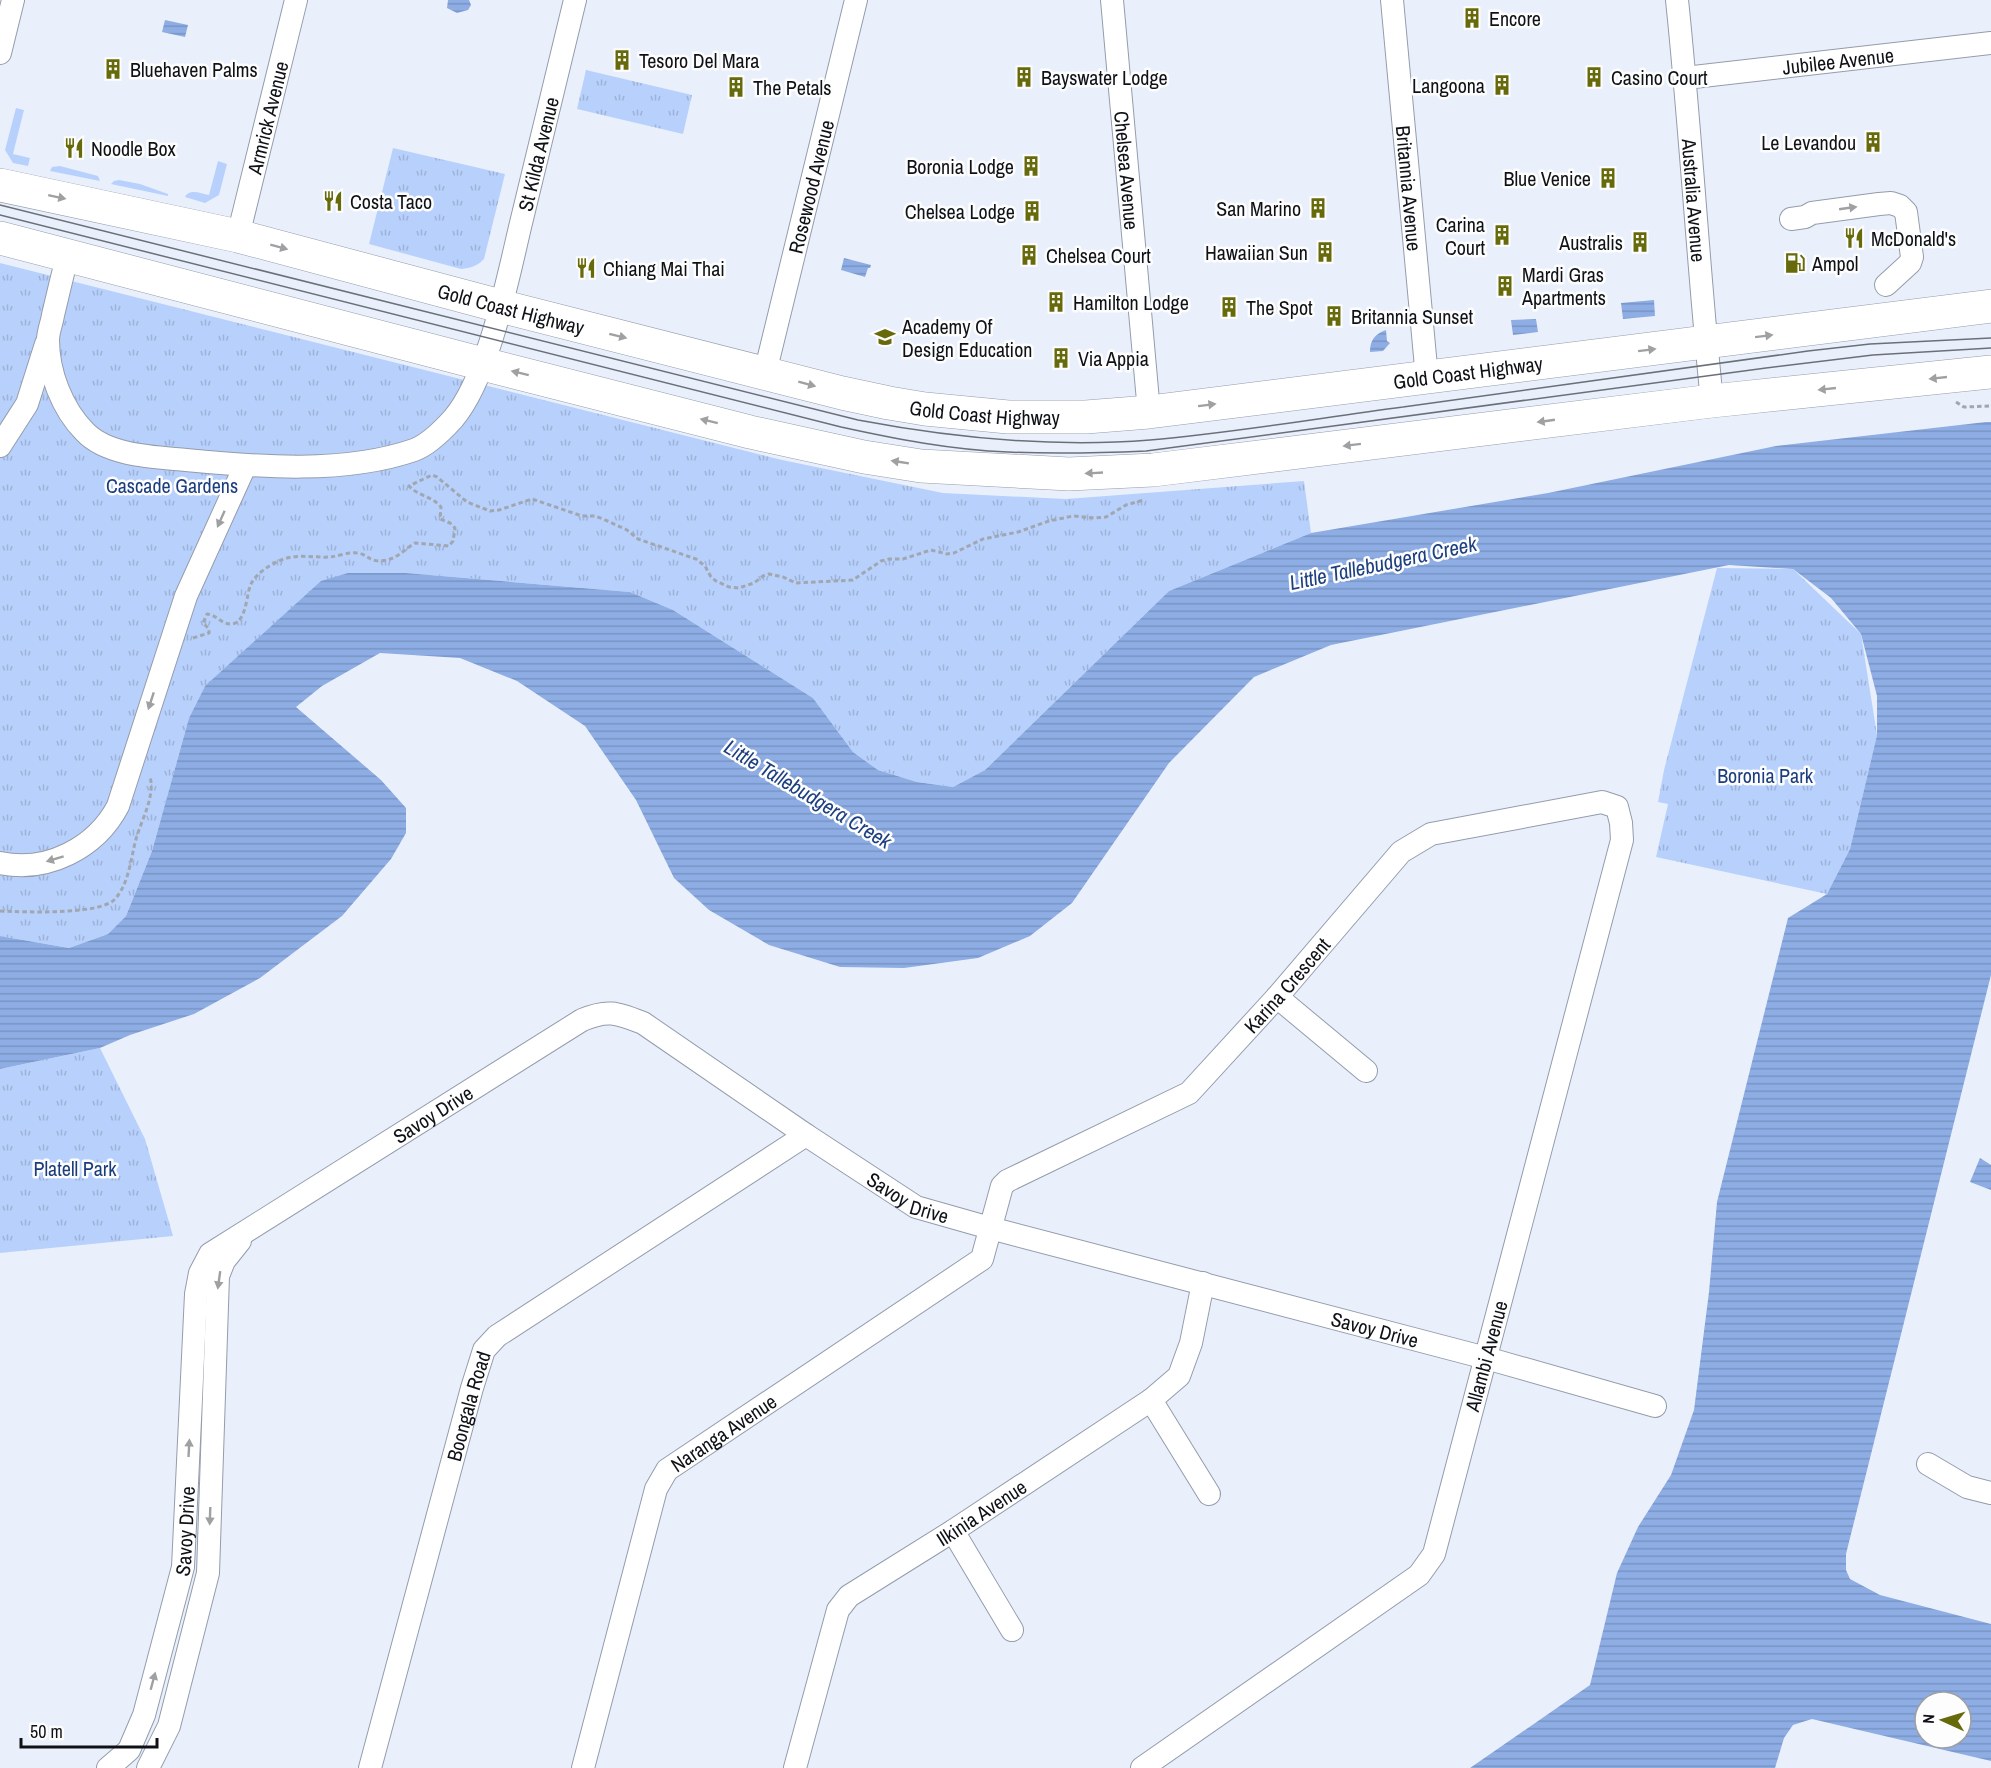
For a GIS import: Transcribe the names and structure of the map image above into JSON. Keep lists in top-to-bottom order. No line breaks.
{"streets":{"highway":["Gold Coast Highway"],"street":["Jubilee Avenue","Armrick Avenue","St Kilda Avenue","Chelsea Avenue","Rosewood Avenue","Britannia Avenue","Australia Avenue","Karina Crescent","Savoy Drive","Allambi Avenue","Boongala Road","Naranga Avenue","Ilkinia Avenue"]},"crossings":[["Jubilee Avenue","Australia Avenue"],["Armrick Avenue","Gold Coast Highway"],["St Kilda Avenue","Gold Coast Highway"],["Chelsea Avenue","Gold Coast Highway"],["Rosewood Avenue","Gold Coast Highway"],["Britannia Avenue","Gold Coast Highway"],["Australia Avenue","Gold Coast Highway"],["Karina Crescent","Savoy Drive"],["Karina Crescent","Allambi Avenue"],["Karina Crescent","Naranga Avenue"],["Savoy Drive","Allambi Avenue"],["Savoy Drive","Boongala Road"],["Savoy Drive","Naranga Avenue"],["Savoy Drive","Ilkinia Avenue"]],"water":["Little Tallebudgera Creek"],"parks":["Cascade Gardens","Boronia Park","Platell Park"],"places":{"building":["Encore","Tesoro Del Mara","Bluehaven Palms","Bayswater Lodge","Casino Court","Langoona","The Petals","Le Levandou","Boronia Lodge","Blue Venice","San Marino","Chelsea Lodge","Carina Court","Australis","Hawaiian Sun","Chelsea Court","Mardi Gras Apartments","Hamilton Lodge","The Spot","Britannia Sunset","Via Appia"],"restaurant":["Noodle Box","Costa Taco","McDonald's","Chiang Mai Thai"],"fuel station":["Ampol"],"school or university":["Academy Of Design Education"]},"scale_bar":"50 m","north":"left"}
